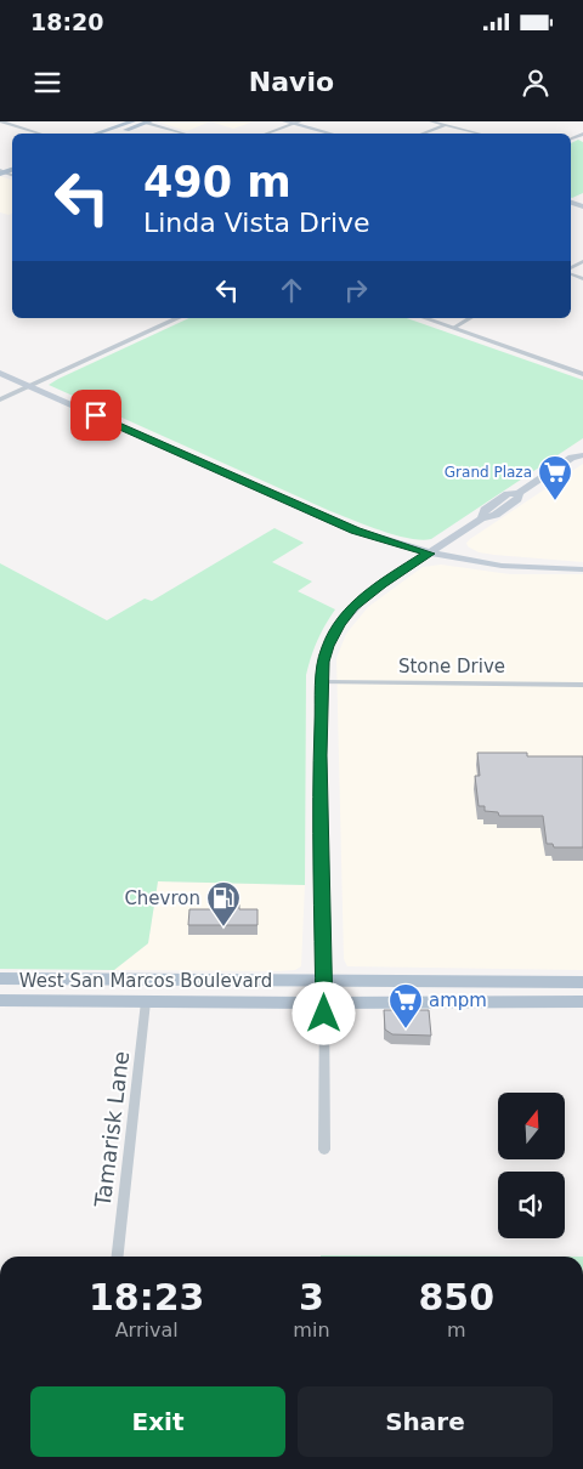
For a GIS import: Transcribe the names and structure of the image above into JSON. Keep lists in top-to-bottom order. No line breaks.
{"streets":{"main road":["West San Marcos Boulevard"],"street":["Stone Drive","Tamarisk Lane"]},"crossings":[["West San Marcos Boulevard","Tamarisk Lane"]],"places":{"supermarket":["Grand Plaza","ampm"],"fuel station":["Chevron"]},"north":"top","page":{"status":"18:20","header":"Navio","turn":["490 m","Linda Vista Drive"],"eta":["18:23","Arrival","3","min","850","m"],"buttons":["Exit","Share"]}}
